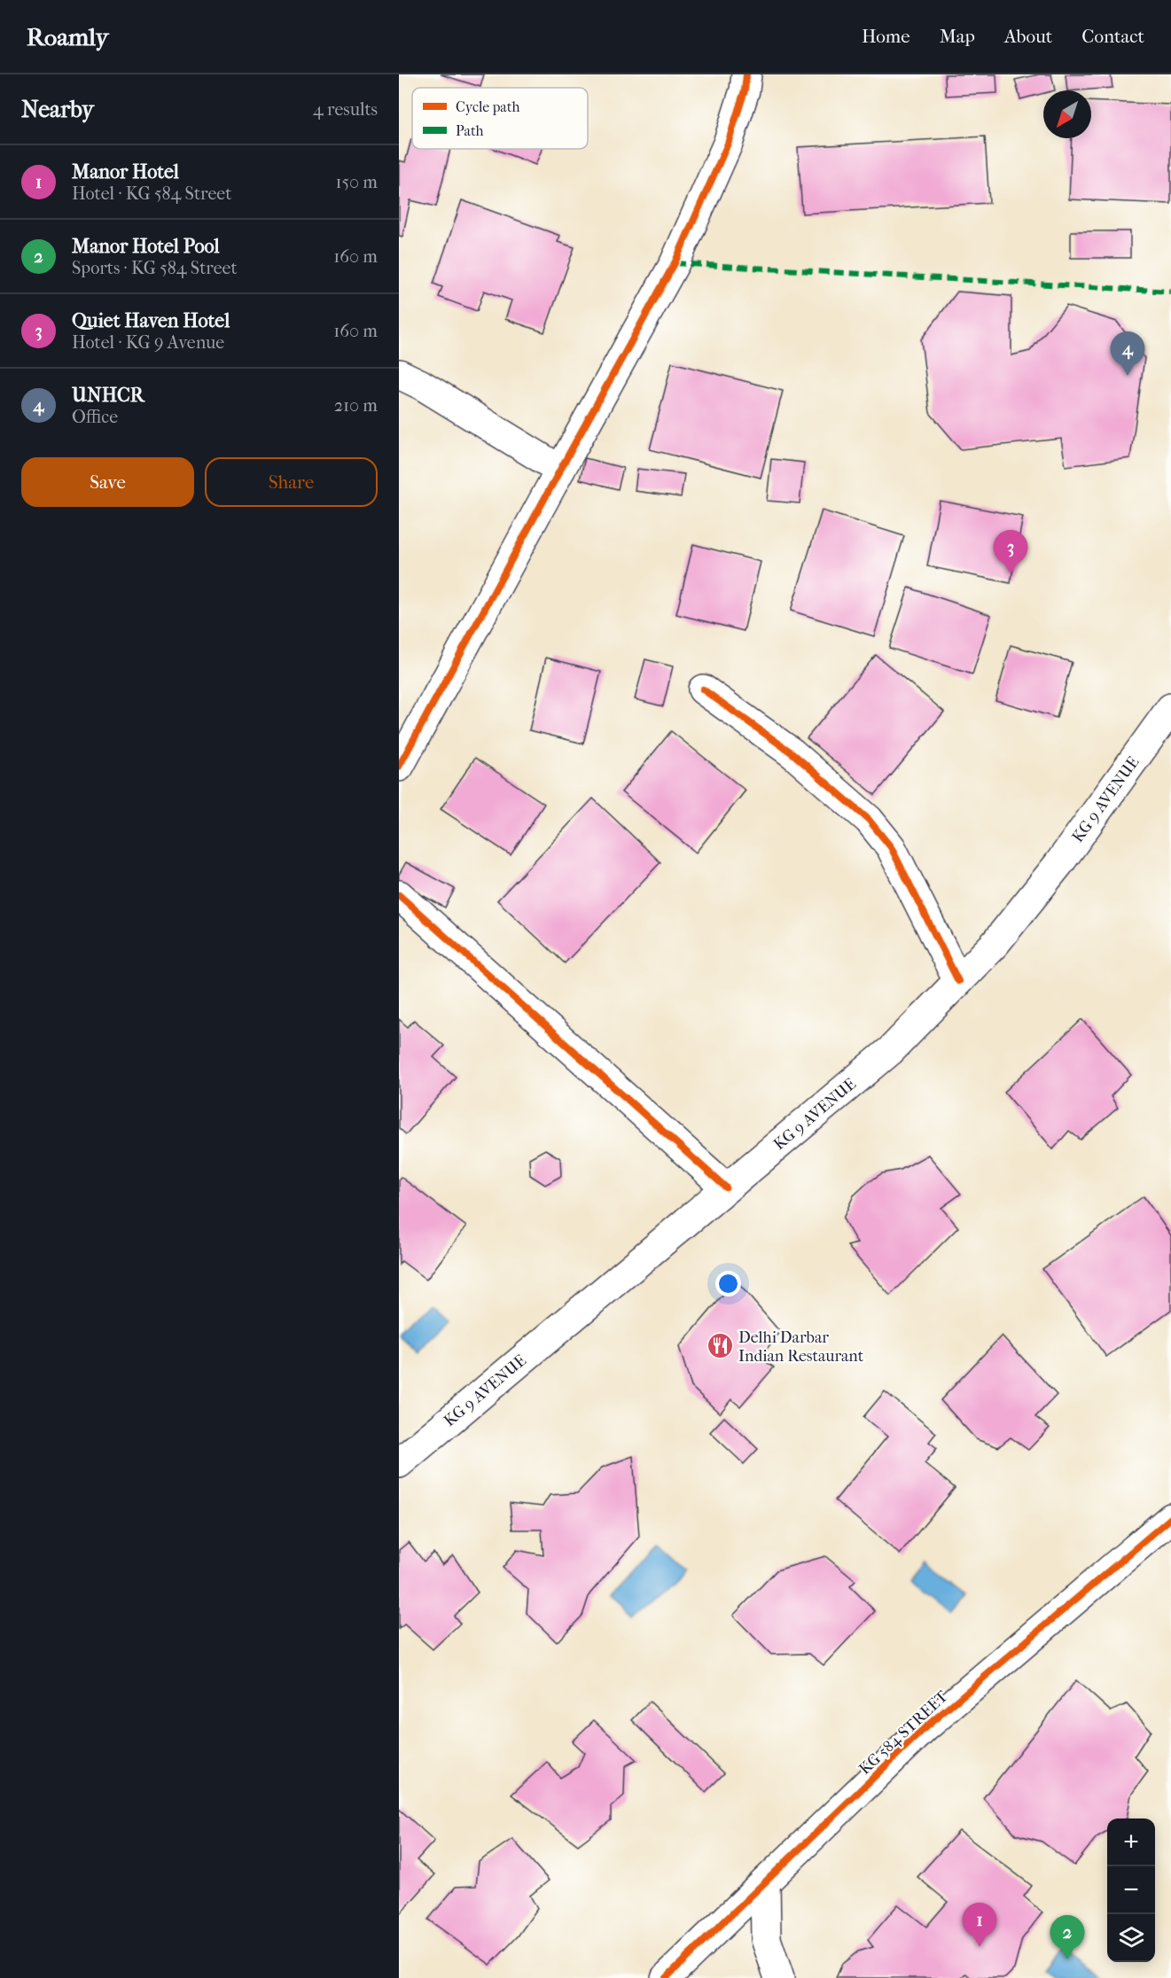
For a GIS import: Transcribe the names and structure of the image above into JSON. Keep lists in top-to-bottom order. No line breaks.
{"streets":{"street":["KG 9 AVENUE","KG 584 STREET"]},"places":{"restaurant":["Delhi Darbar Indian Restaurant"]},"legend":["Cycle path","Path"],"north":"bottom left","page":{"header":"Roamly","nav":["Home","Map","About","Contact"],"heading":["Nearby","4 results"],"list":[{"mark":"1","name":"Manor Hotel","note":"Hotel · KG 584 Street","value":"150 m"},{"mark":"2","name":"Manor Hotel Pool","note":"Sports · KG 584 Street","value":"160 m"},{"mark":"3","name":"Quiet Haven Hotel","note":"Hotel · KG 9 Avenue","value":"160 m"},{"mark":"4","name":"UNHCR","note":"Office","value":"210 m"}],"pins":["4","3","1","2"],"buttons":["Save","Share"],"map_buttons":["+","−"]}}
